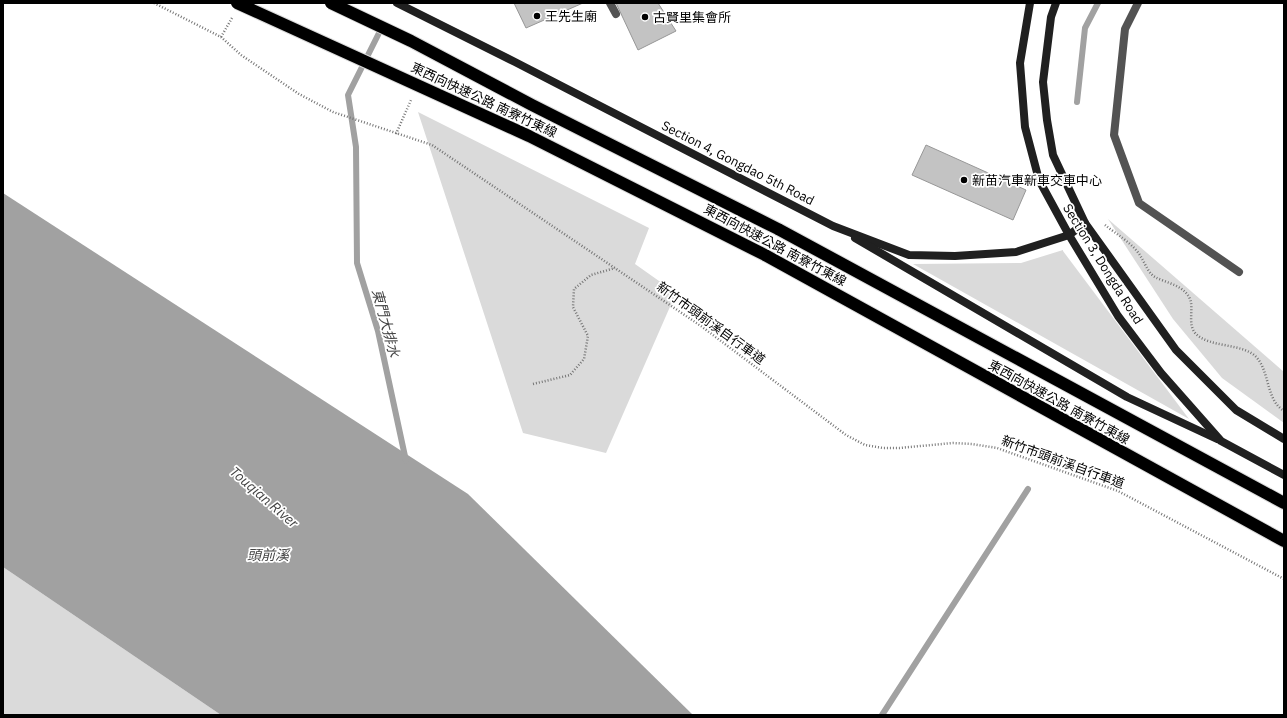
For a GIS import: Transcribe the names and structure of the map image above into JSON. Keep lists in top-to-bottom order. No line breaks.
{"streets":{"highway":["東西向快速公路 南寮竹東線"],"street":["Section 4, Gongdao 5th Road","Section 3, Dongda Road"],"path":["新竹市頭前溪自行車道"]},"crossings":[["Section 4, Gongdao 5th Road","Section 3, Dongda Road"]],"water":["東門大排水","Touqian River","頭前溪"],"places":["王先生廟","古賢里集會所","新苗汽車新車交車中心"]}
